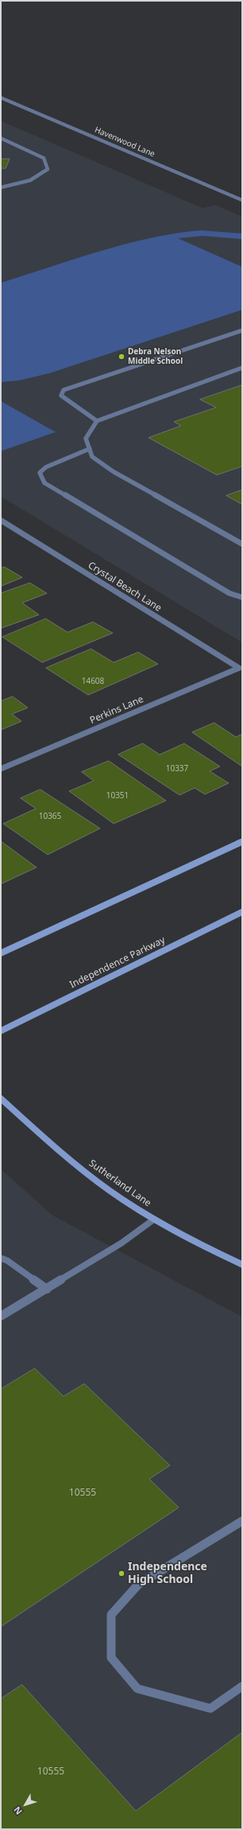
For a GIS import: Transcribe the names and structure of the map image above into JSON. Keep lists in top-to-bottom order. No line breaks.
{"streets":{"main road":["Independence Parkway","Sutherland Lane"],"street":["Havenwood Lane","Crystal Beach Lane","Perkins Lane"]},"crossings":[["Crystal Beach Lane","Perkins Lane"]],"places":["Debra Nelson Middle School","Independence High School"],"house_numbers":["14608","10337","10351","10365","10555","10555"],"north":"bottom left"}
